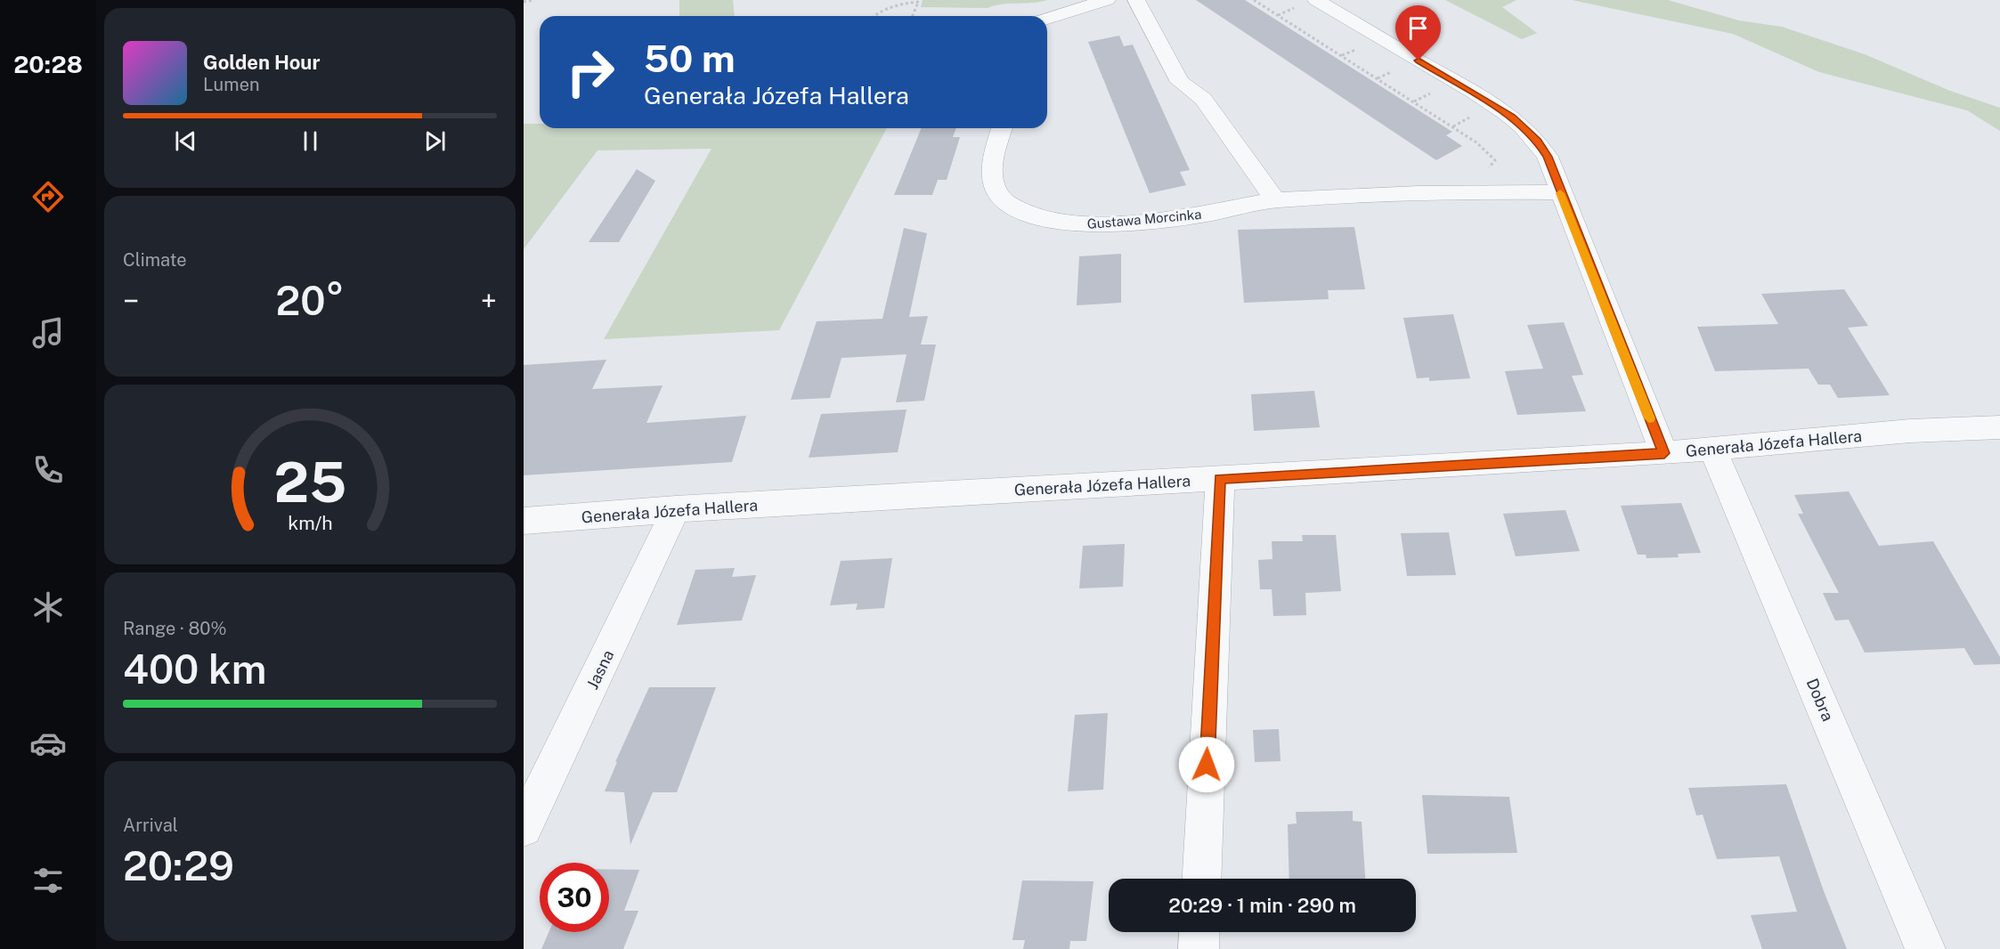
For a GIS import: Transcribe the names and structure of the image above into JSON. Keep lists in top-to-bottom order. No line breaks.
{"streets":{"street":["Gustawa Morcinka","Generała Józefa Hallera","Jasna","Dobra"]},"crossings":[["Generała Józefa Hallera","Jasna"],["Generała Józefa Hallera","Dobra"]],"page":{"tabs":"20:28","turn":["50 m","Generała Józefa Hallera"],"song":["Golden Hour","Lumen"],"tile":["Climate",["Range · 80%","400 km"],["Arrival","20:29"]],"heat":["−","20°","+"],"limit":"30","trip":"20:29 · 1 min · 290 m","gauge":["25","km/h"]}}
